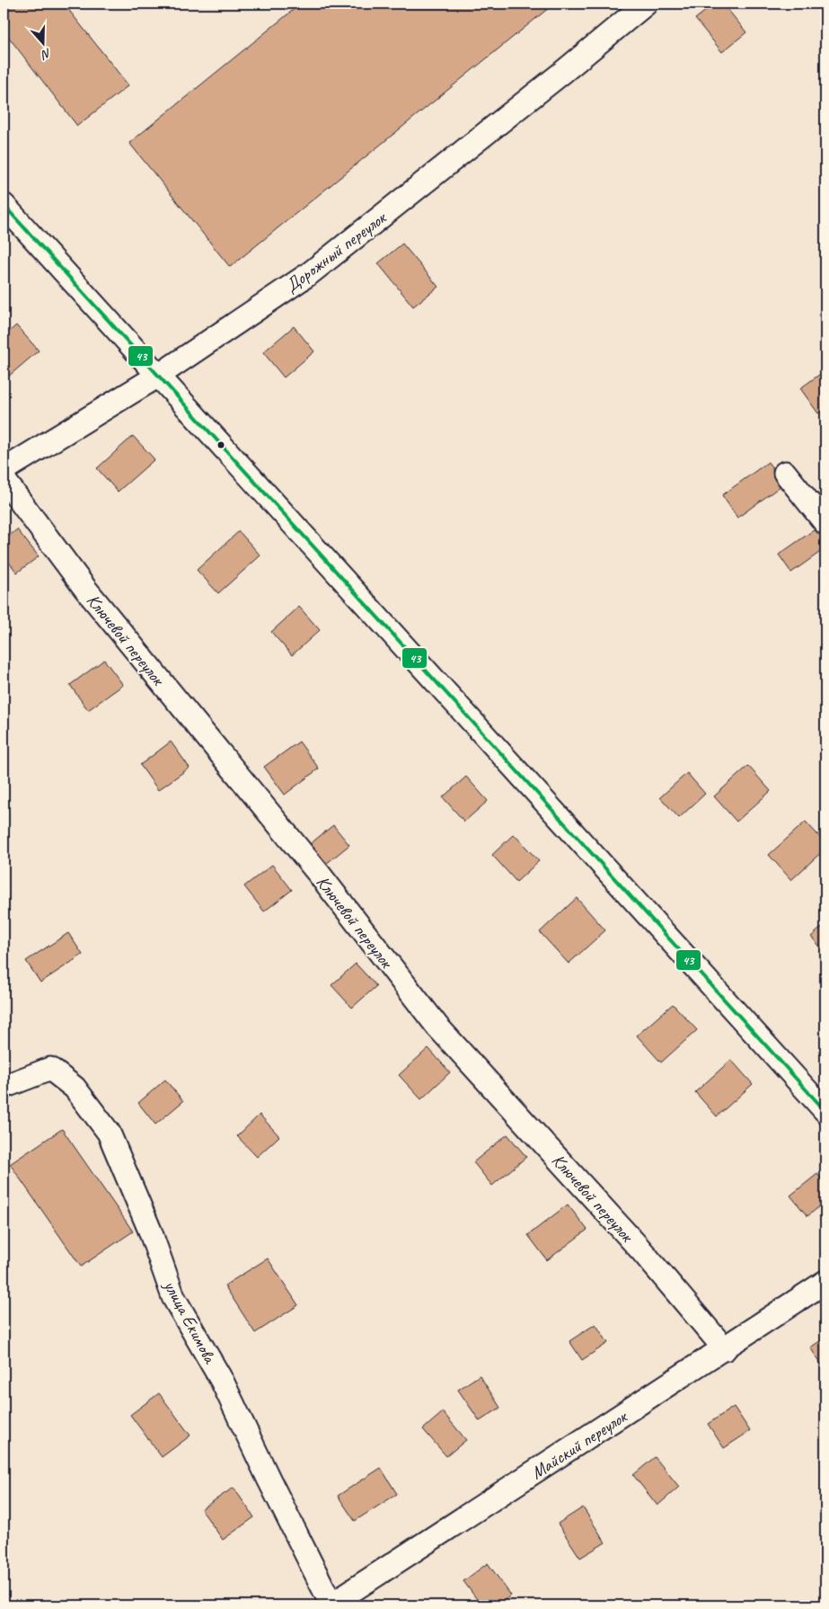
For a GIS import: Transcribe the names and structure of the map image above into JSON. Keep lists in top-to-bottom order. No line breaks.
{"streets":{"street":["Дорожный переулок","Ключевой переулок","улица Екимова","Майский переулок"]},"crossings":[["Ключевой переулок","Майский переулок"],["улица Екимова","Майский переулок"]],"lines":["transit line 43"],"north":"bottom"}
